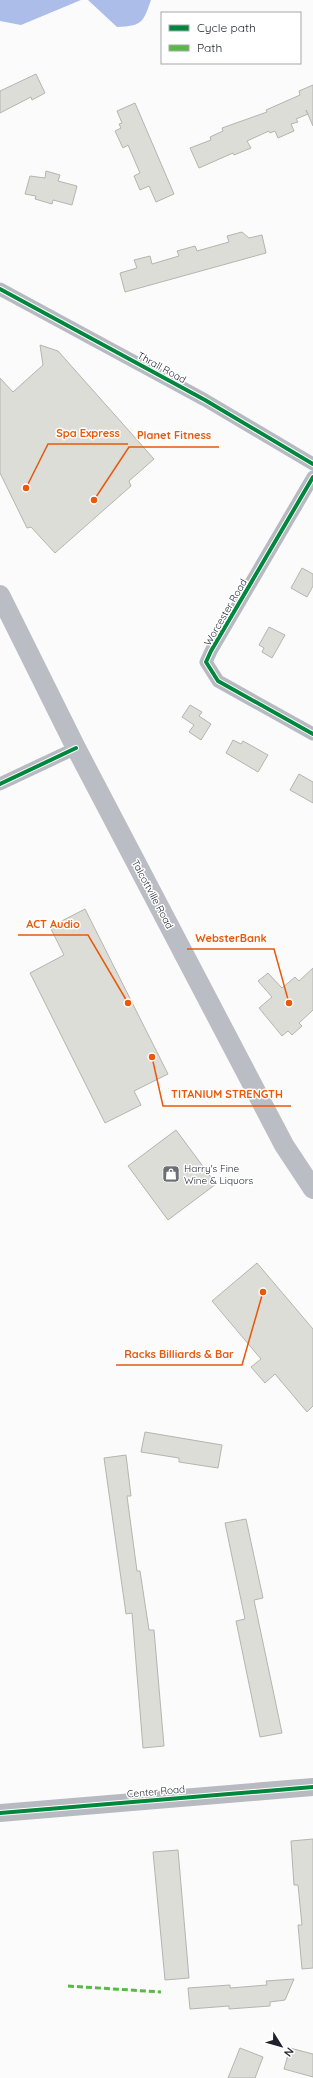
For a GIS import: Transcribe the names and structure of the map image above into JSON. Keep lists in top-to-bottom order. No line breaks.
{"streets":{"main road":["Talcottville Road"],"street":["Thrall Road","Worcester Road","Center Road"]},"places":{"other":["Spa Express","Planet Fitness","ACT Audio","WebsterBank","TITANIUM STRENGTH","Racks Billiards & Bar"],"shop":["Harry's Fine Wine & Liquors"]},"legend":["Cycle path","Path"],"north":"bottom right"}
